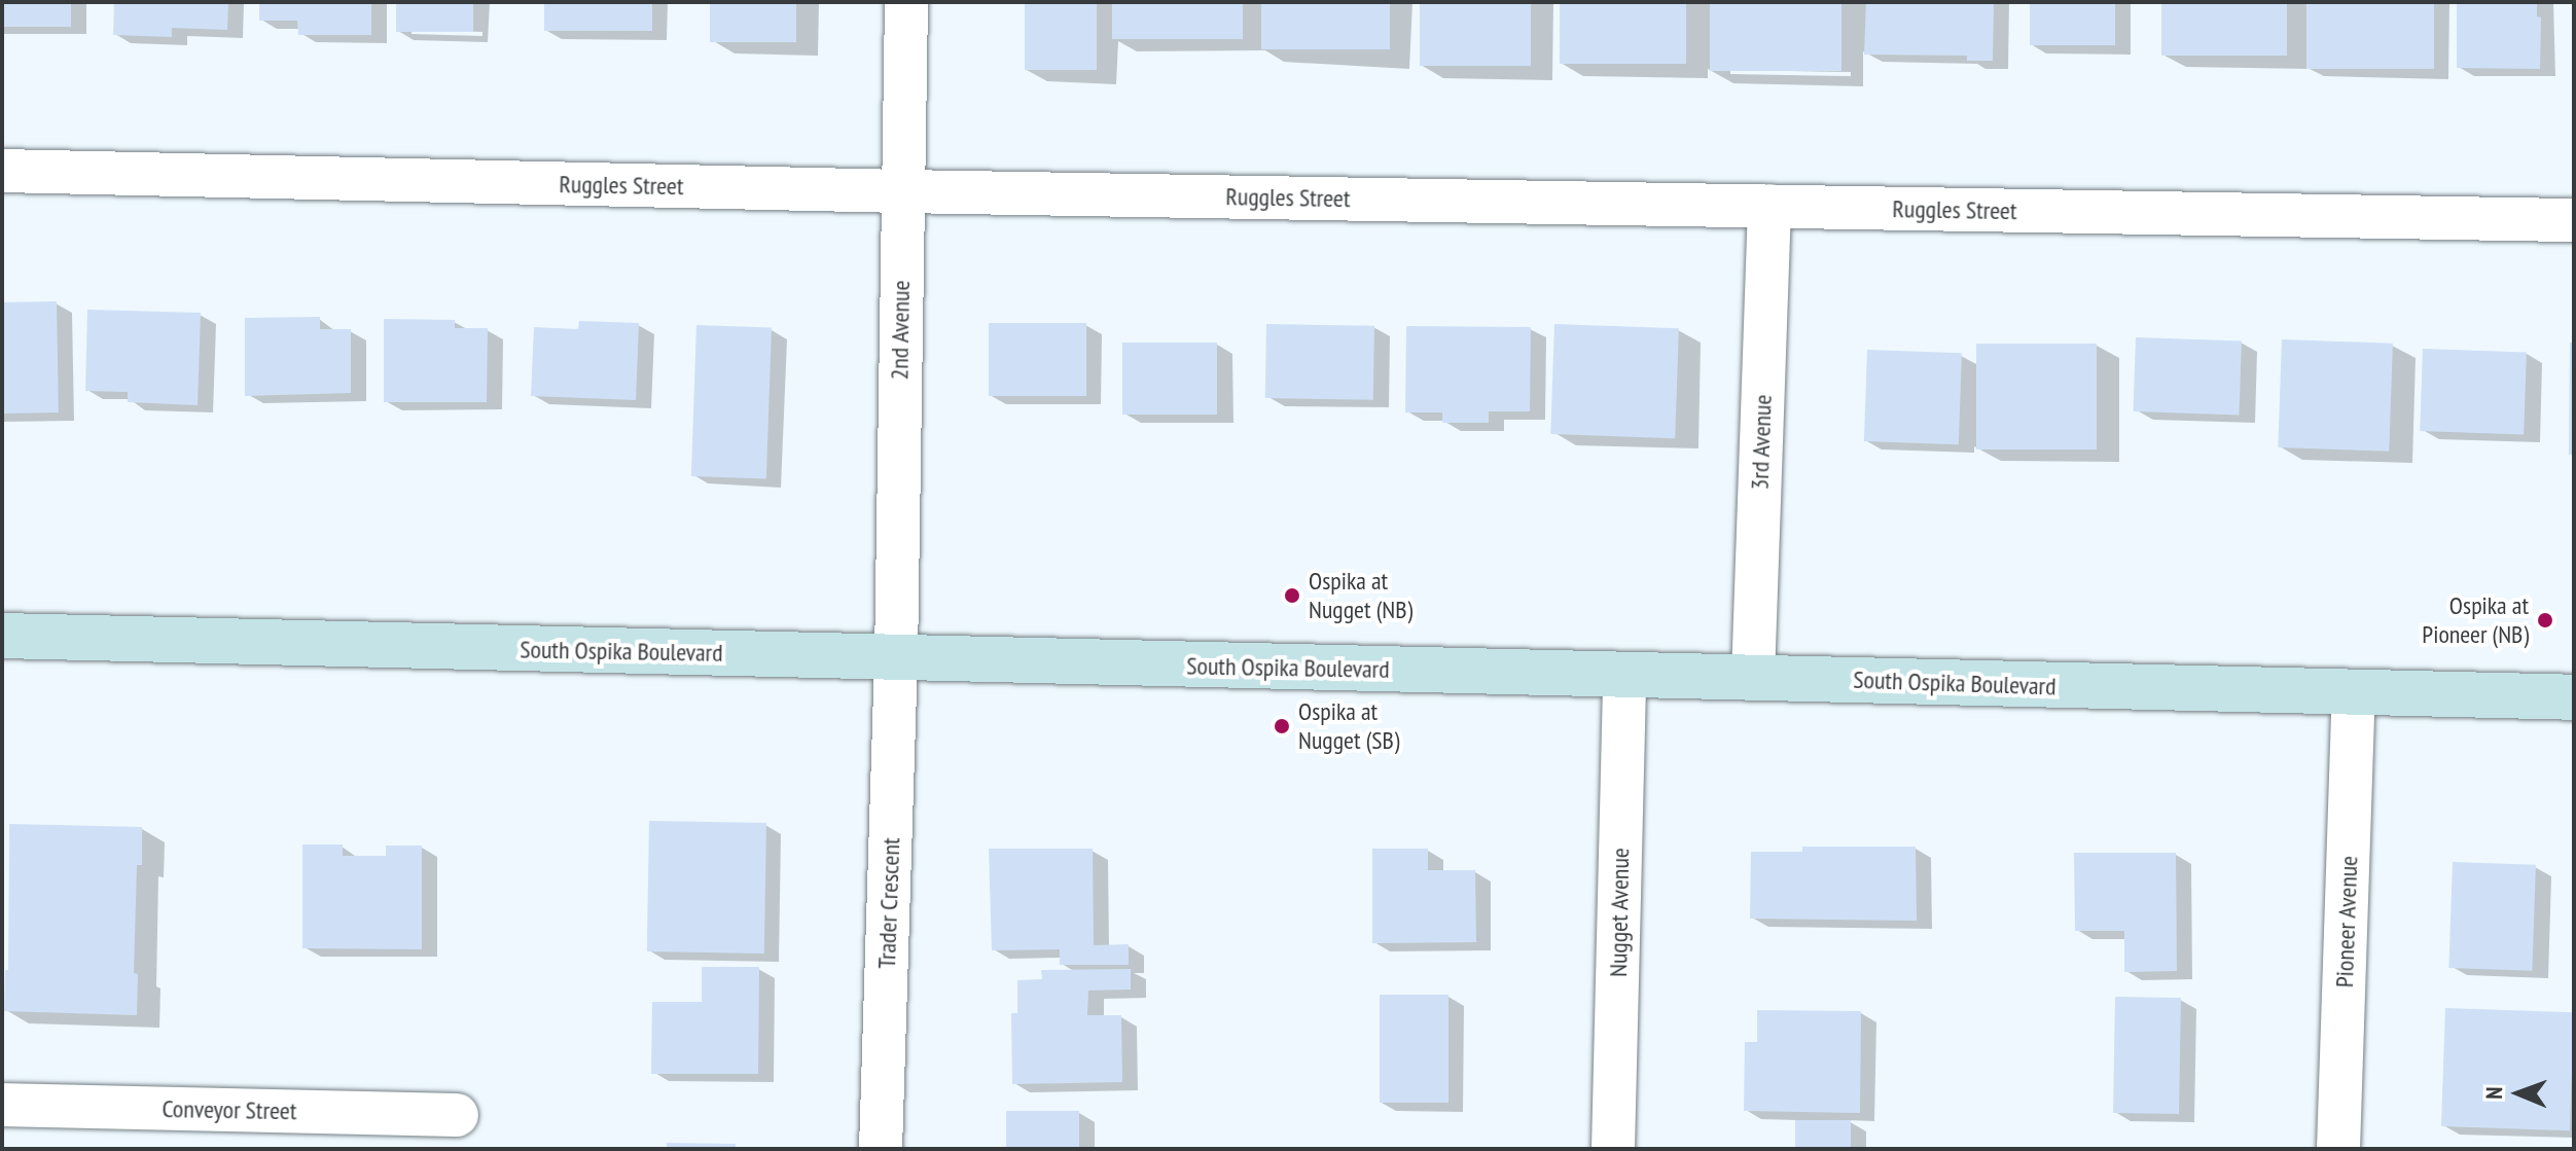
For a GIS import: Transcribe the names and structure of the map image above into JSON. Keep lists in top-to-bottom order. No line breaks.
{"streets":{"street":["Ruggles Street","2nd Avenue","3rd Avenue","South Ospika Boulevard","Trader Crescent","Nugget Avenue","Pioneer Avenue","Conveyor Street"]},"crossings":[["Ruggles Street","2nd Avenue"],["Ruggles Street","3rd Avenue"],["2nd Avenue","South Ospika Boulevard"],["2nd Avenue","Trader Crescent"],["3rd Avenue","South Ospika Boulevard"],["South Ospika Boulevard","Trader Crescent"],["South Ospika Boulevard","Nugget Avenue"],["South Ospika Boulevard","Pioneer Avenue"]],"places":["Ospika at Nugget (NB)","Ospika at Pioneer (NB)","Ospika at Nugget (SB)"],"north":"left"}
